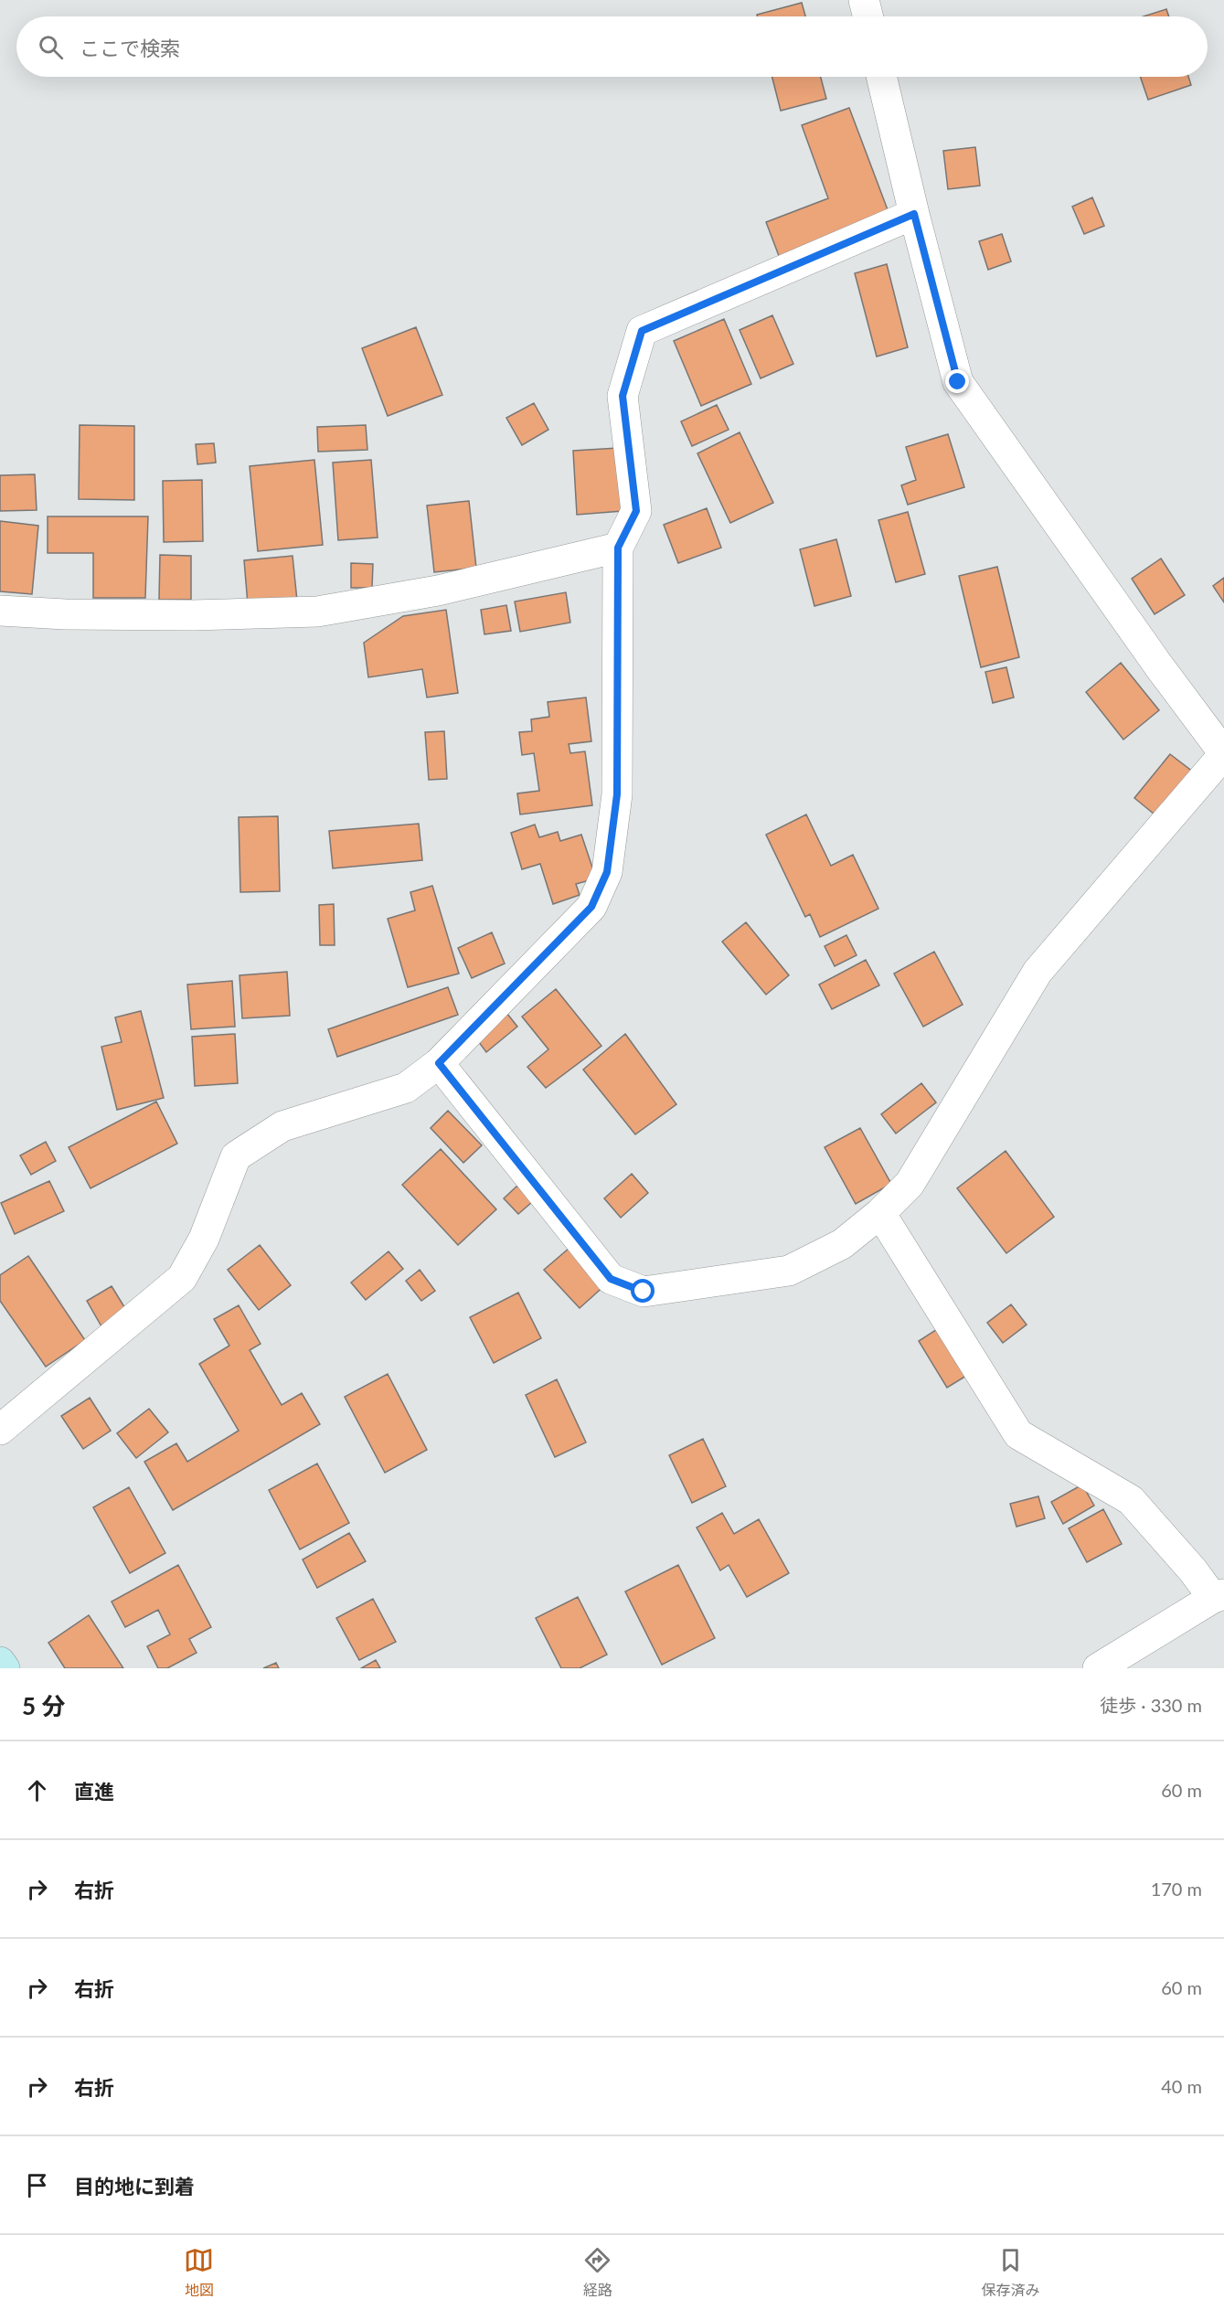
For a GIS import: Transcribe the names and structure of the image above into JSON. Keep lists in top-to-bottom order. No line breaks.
{"page":{"search":"ここで検索","heading":["5 分","徒歩 · 330 m"],"list":[["直進","60 m"],["右折","170 m"],["右折","60 m"],["右折","40 m"],"目的地に到着"],"nav":["地図","経路","保存済み"]}}
